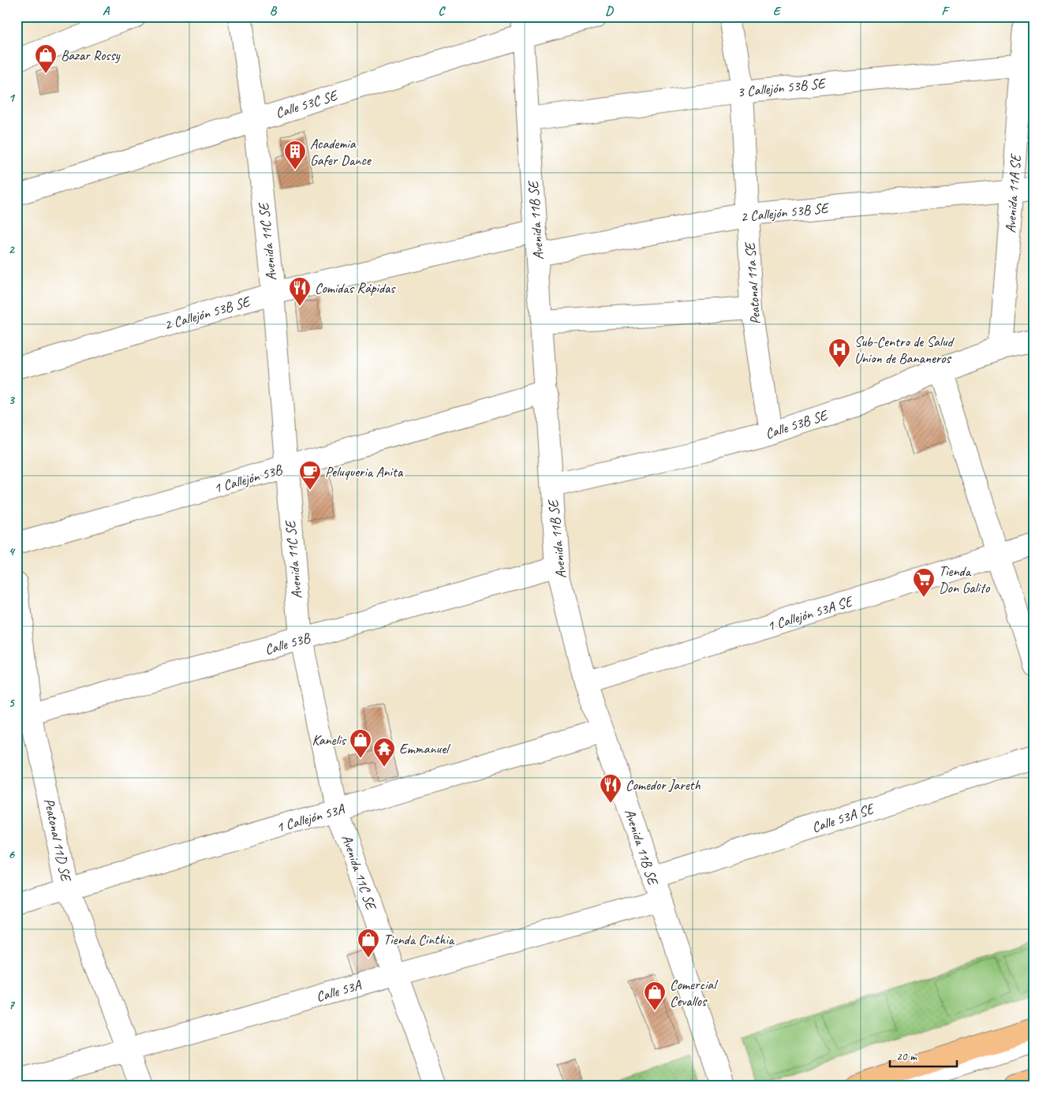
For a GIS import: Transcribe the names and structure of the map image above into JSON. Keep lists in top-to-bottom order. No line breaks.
{"streets":{"street":["3 Callejón 53B SE","Calle 53C SE","Avenida 11A SE","2 Callejón 53B SE","Avenida 11B SE","Avenida 11C SE","Peatonal 11a SE","Calle 53B SE","1 Callejón 53B","1 Callejón 53A SE","Calle 53B","1 Callejón 53A","Calle 53A SE","Peatonal 11D SE","Calle 53A"]},"crossings":[["3 Callejón 53B SE","Avenida 11A SE"],["3 Callejón 53B SE","Avenida 11B SE"],["3 Callejón 53B SE","Peatonal 11a SE"],["Calle 53C SE","Avenida 11B SE"],["Calle 53C SE","Avenida 11C SE"],["Avenida 11A SE","2 Callejón 53B SE"],["Avenida 11A SE","Calle 53B SE"],["2 Callejón 53B SE","Avenida 11B SE"],["2 Callejón 53B SE","Avenida 11C SE"],["2 Callejón 53B SE","Peatonal 11a SE"],["Avenida 11B SE","Calle 53B SE"],["Avenida 11B SE","1 Callejón 53B"],["Avenida 11B SE","1 Callejón 53A SE"],["Avenida 11B SE","Calle 53B"],["Avenida 11B SE","1 Callejón 53A"],["Avenida 11B SE","Calle 53A SE"],["Avenida 11B SE","Calle 53A"],["Avenida 11C SE","1 Callejón 53B"],["Avenida 11C SE","Calle 53B"],["Avenida 11C SE","1 Callejón 53A"],["Avenida 11C SE","Calle 53A"],["Peatonal 11a SE","Calle 53B SE"],["Calle 53B","Peatonal 11D SE"],["1 Callejón 53A","Peatonal 11D SE"],["Peatonal 11D SE","Calle 53A"]],"places":{"shop":["Bazar Rossy","Kanelis","Tienda Cinthia","Comercial Cevallos"],"building":["Academia Gafer Dance"],"restaurant":["Comidas Rápidas","Comedor Jareth"],"hospital":["Sub-Centro de Salud Union de Bananeros"],"cafe":["Peluqueria Anita"],"supermarket":["Tienda Don Galito"],"temple":["Emmanuel"]},"scale_bar":"20 m","grid":{"columns":["A","B","C","D","E","F"],"rows":["1","2","3","4","5","6","7"]}}
